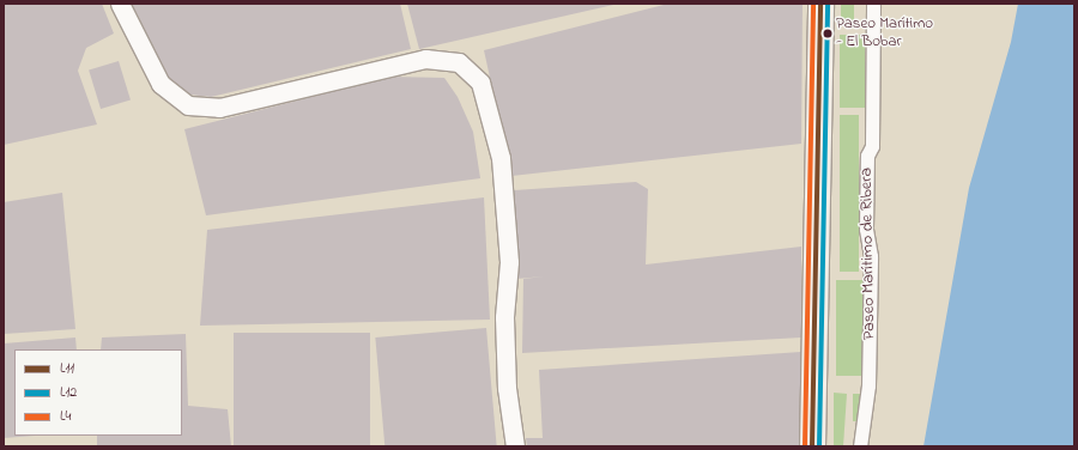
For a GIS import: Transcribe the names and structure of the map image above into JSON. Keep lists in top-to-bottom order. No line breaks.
{"streets":{"street":["Paseo Marítimo de Ribera"]},"places":["Paseo Marítimo - El Bobar"],"lines":["transit line L11","transit line L12","transit line L4"],"legend":["L11","L12","L4"]}
